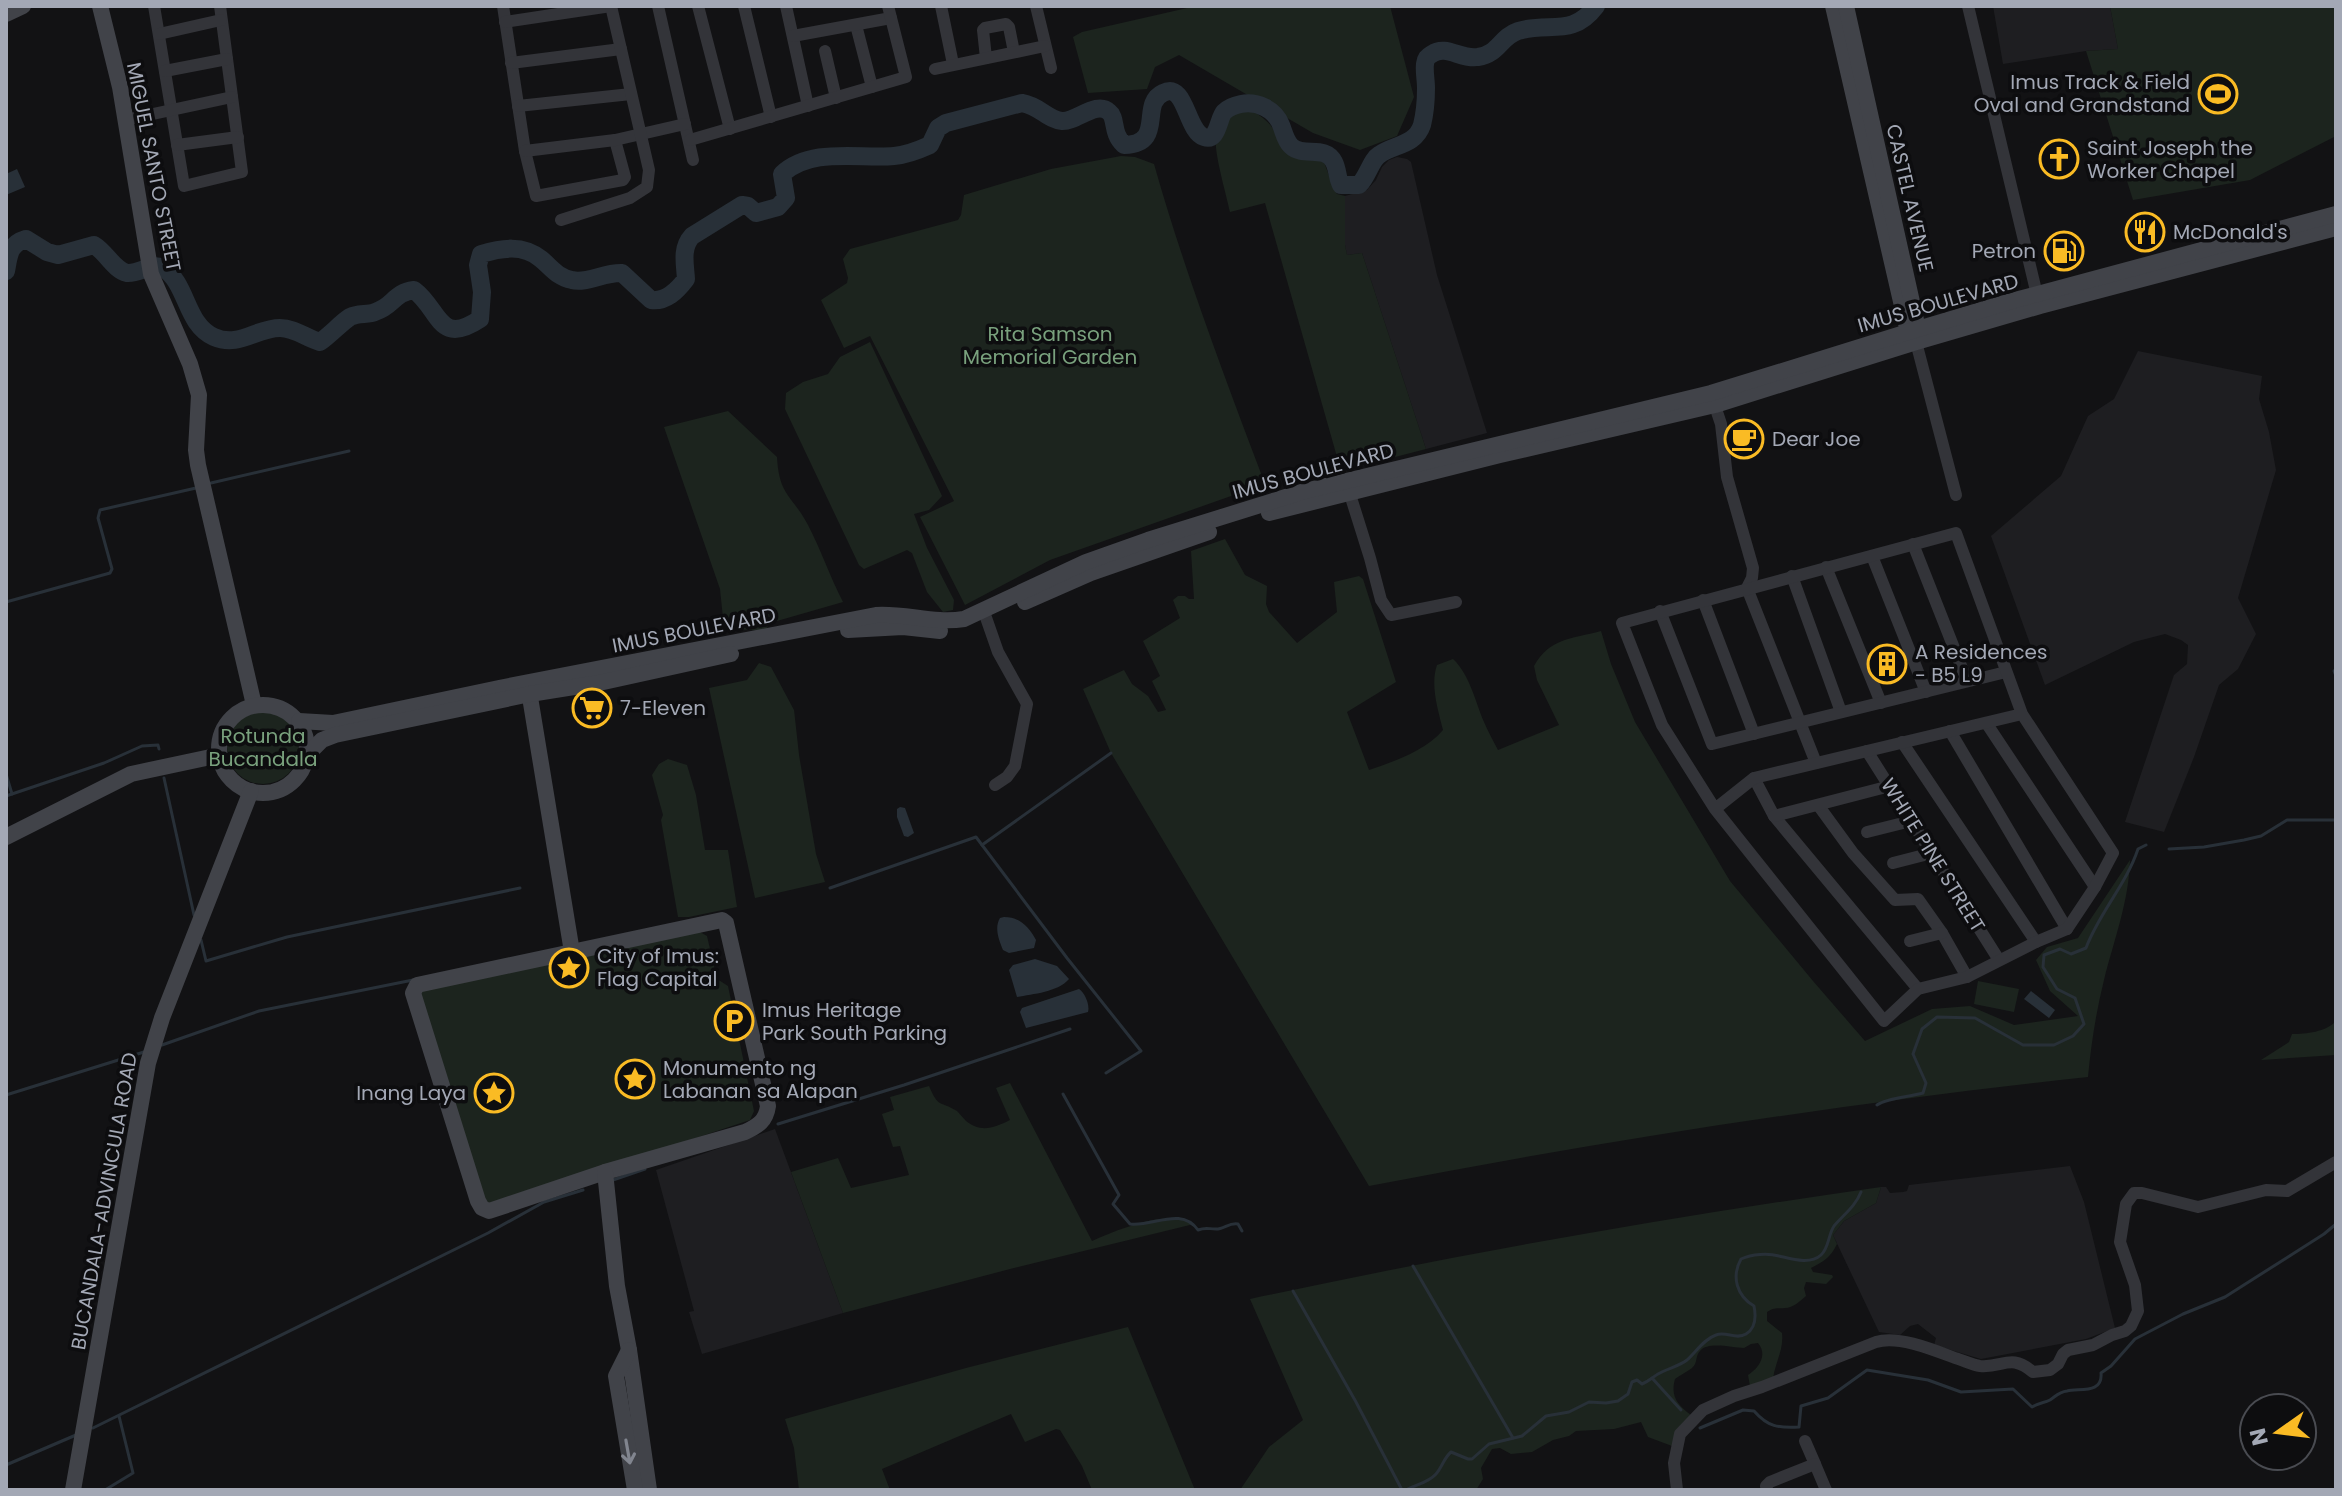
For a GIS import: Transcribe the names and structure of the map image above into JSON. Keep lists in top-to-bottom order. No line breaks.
{"streets":{"main road":["MIGUEL SANTO STREET","CASTEL AVENUE","IMUS BOULEVARD","BUCANDALA-ADVINCULA ROAD"],"street":["WHITE PINE STREET"]},"crossings":[["MIGUEL SANTO STREET","IMUS BOULEVARD"],["MIGUEL SANTO STREET","BUCANDALA-ADVINCULA ROAD"],["CASTEL AVENUE","IMUS BOULEVARD"],["IMUS BOULEVARD","BUCANDALA-ADVINCULA ROAD"]],"parks":["Rita Samson Memorial Garden","Rotunda Bucandala"],"places":{"sports":["Imus Track & Field Oval and Grandstand"],"church":["Saint Joseph the Worker Chapel"],"restaurant":["McDonald's"],"fuel station":["Petron"],"cafe":["Dear Joe"],"building":["A Residences - B5 L9"],"supermarket":["7-Eleven"],"place":["City of Imus: Flag Capital","Monumento ng Labanan sa Alapan","Inang Laya"],"parking":["Imus Heritage Park South Parking"]},"north":"left"}
